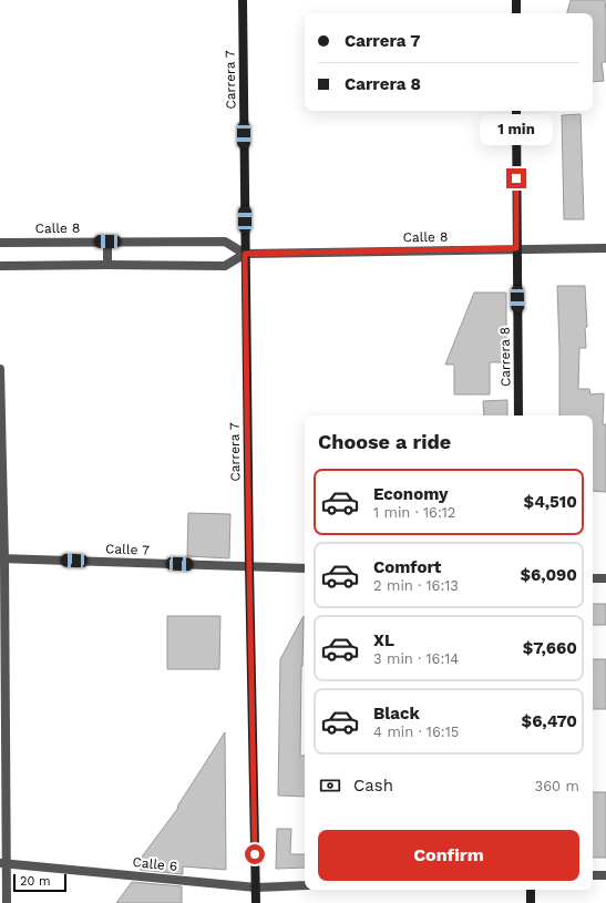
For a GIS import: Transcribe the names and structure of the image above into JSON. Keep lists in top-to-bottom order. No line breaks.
{"streets":{"street":["Carrera 7","Calle 8","Carrera 8","Calle 7","Calle 6"]},"crossings":[["Carrera 7","Calle 8"],["Carrera 7","Calle 7"],["Carrera 7","Calle 6"],["Calle 8","Carrera 8"]],"scale_bar":"20 m","page":{"banner":["Carrera 7","Carrera 8"],"bubble":"1 min","heading":"Choose a ride","list":[{"name":"Economy","note":"1 min · 16:12","value":"$4,510"},{"name":"Comfort","note":"2 min · 16:13","value":"$6,090"},{"name":"XL","note":"3 min · 16:14","value":"$7,660"},{"name":"Black","note":"4 min · 16:15","value":"$6,470"}],"pay":["Cash","360 m"],"buttons":"Confirm","scale":"20 m"}}
